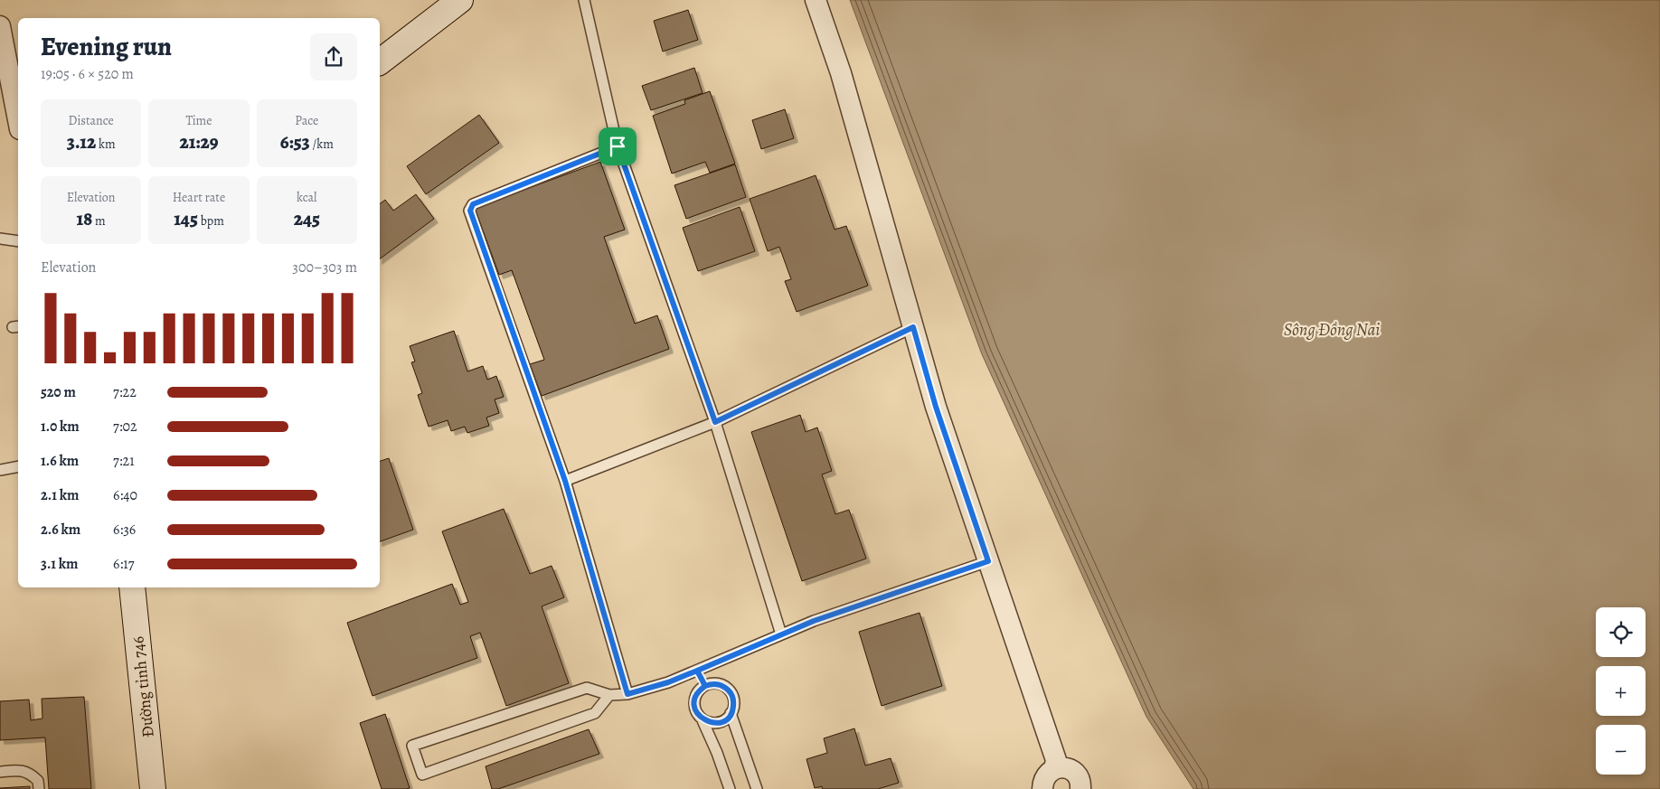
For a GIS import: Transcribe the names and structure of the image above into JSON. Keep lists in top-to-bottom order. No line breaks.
{"streets":{"main road":["Đường tỉnh 746"]},"water":["Sông Đồng Nai"],"page":{"heading":["Evening run","19:05 · 6 × 520 m"],"stats":[["Distance","3.12 km"],["Time","21:29"],["Pace","6:53 /km"],["Elevation","18 m"],["Heart rate","145 bpm"],["kcal","245"]],"chart":["Elevation","300–303 m"],"list":[{"name":"520 m","note":"7:22"},{"name":"1.0 km","note":"7:02"},{"name":"1.6 km","note":"7:21"},{"name":"2.1 km","note":"6:40"},{"name":"2.6 km","note":"6:36"},{"name":"3.1 km","note":"6:17"}],"map_buttons":["+","−"]}}
